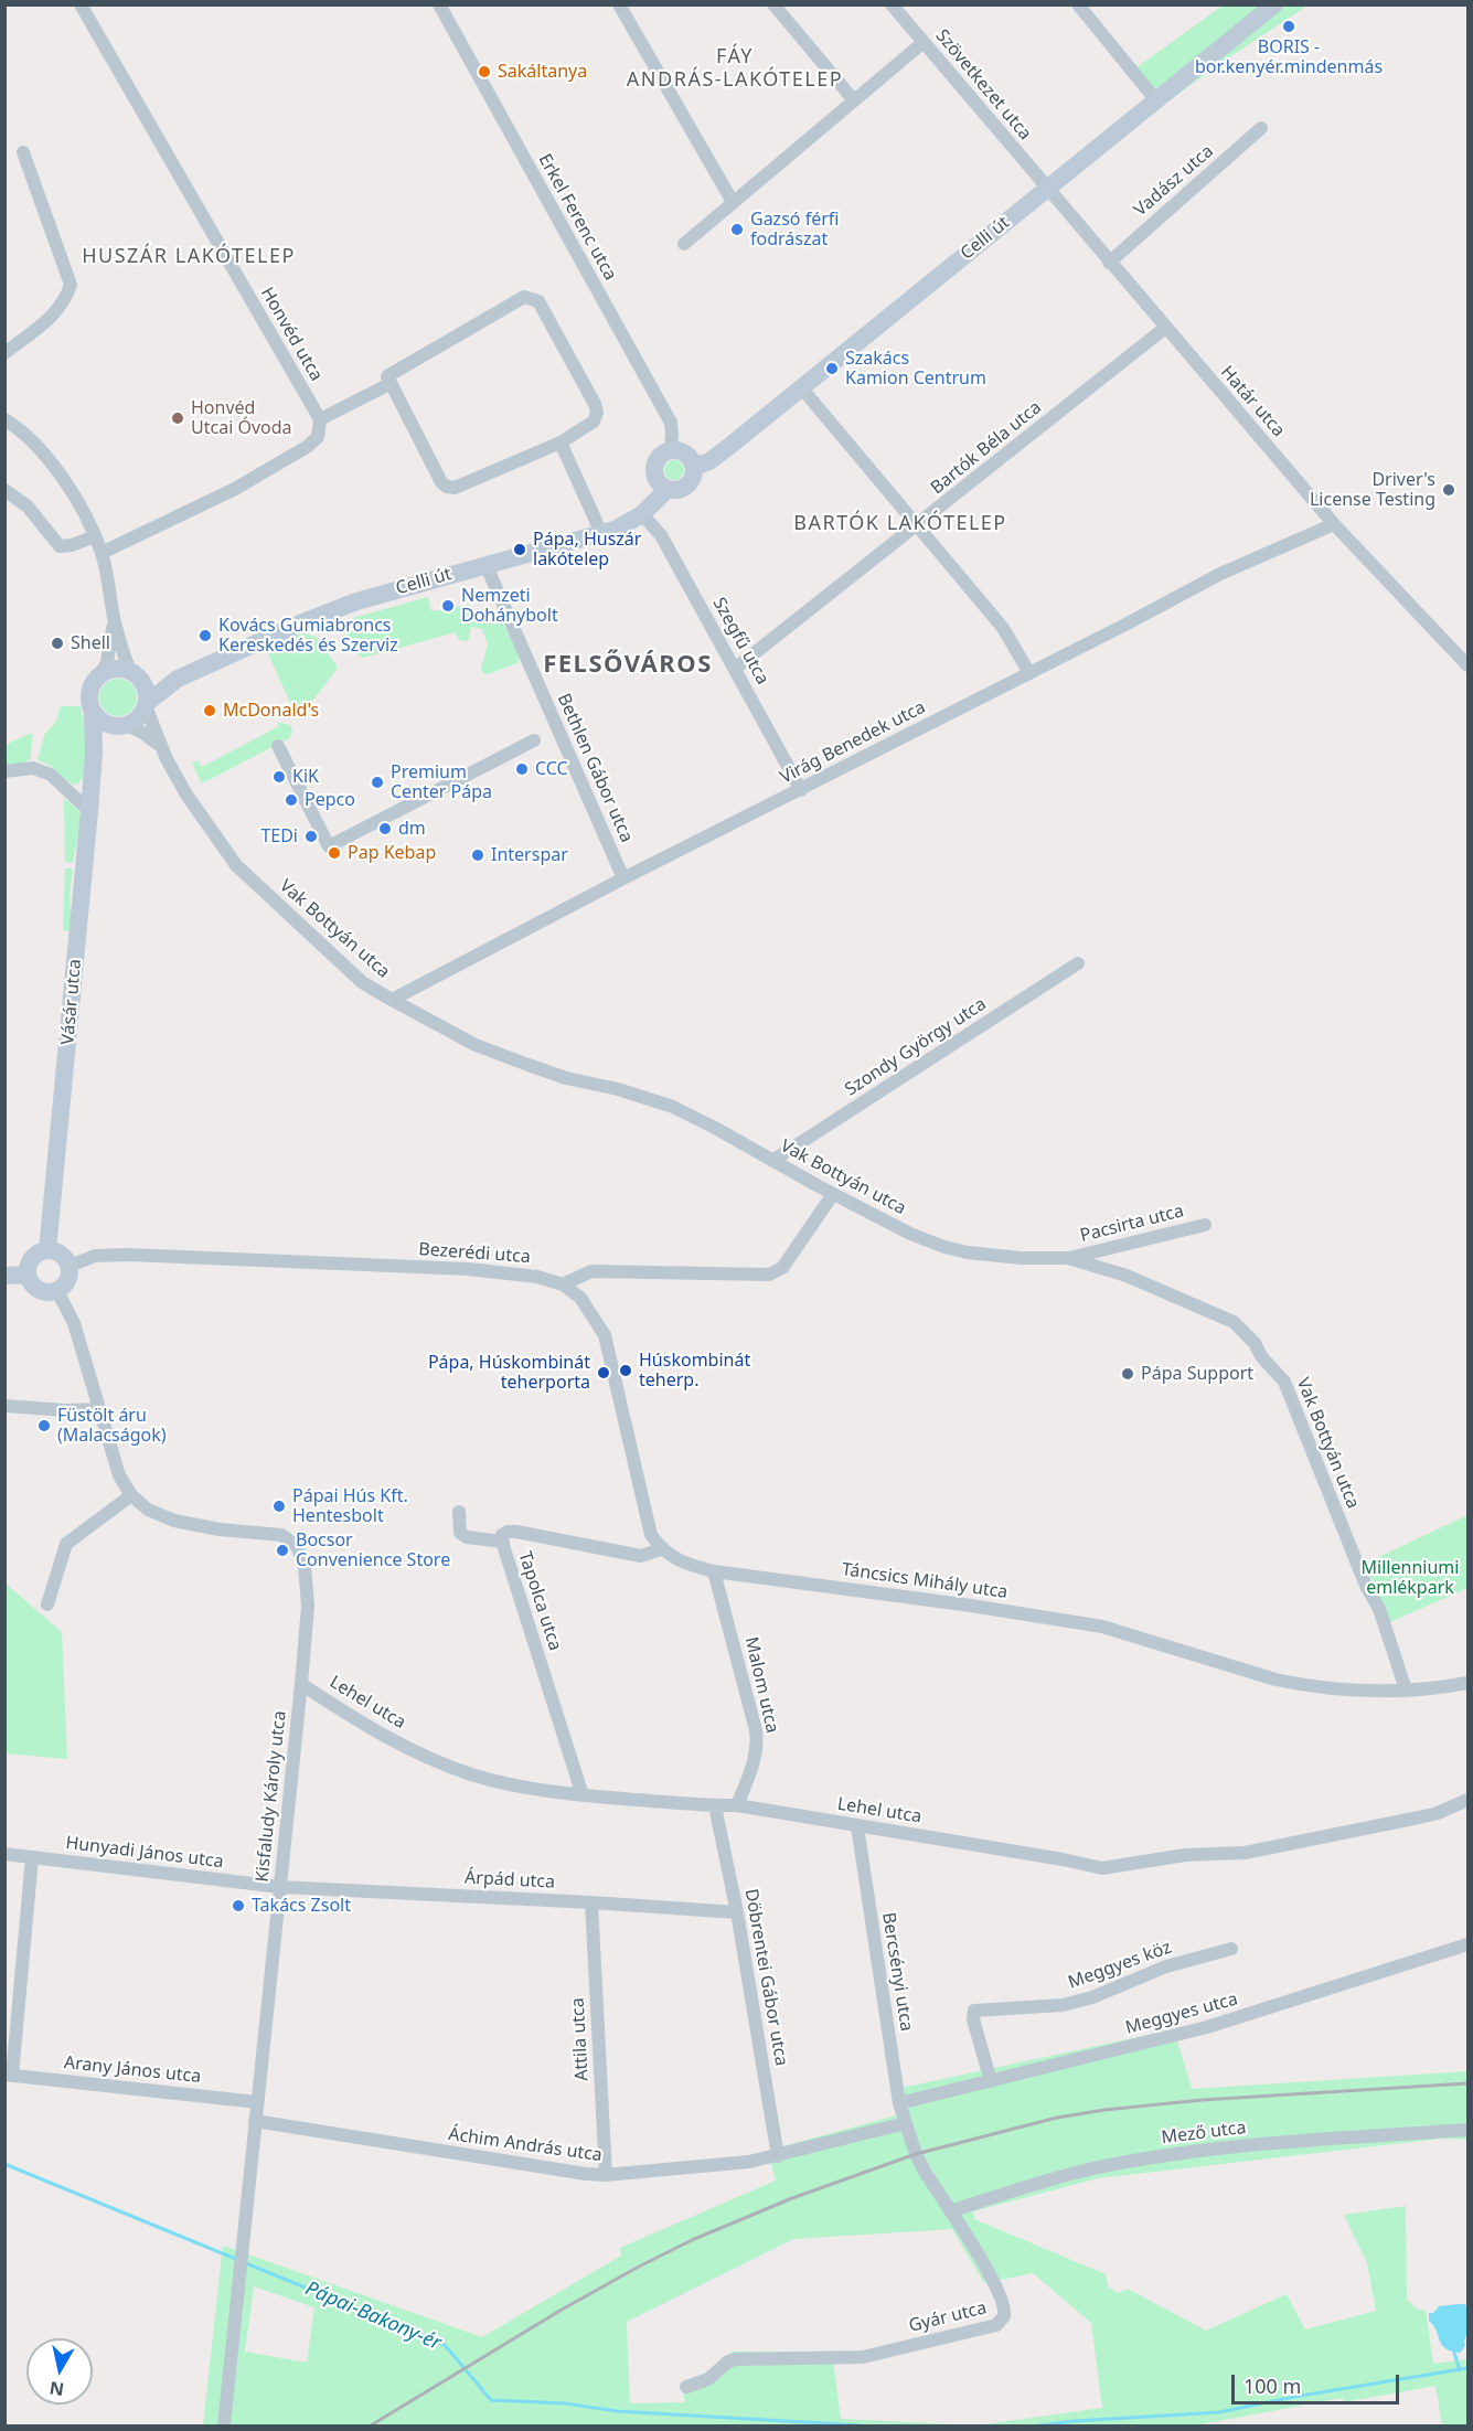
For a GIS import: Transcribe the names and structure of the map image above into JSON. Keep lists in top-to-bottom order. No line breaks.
{"streets":{"street":["Szövetkezet utca","Vadász utca","Erkel Ferenc utca","Celli út","Honvéd utca","Határ utca","Bartók Béla utca","Szegfű utca","Virág Benedek utca","Bethlen Gábor utca","Vak Bottyán utca","Vásár utca","Szondy György utca","Pacsirta utca","Bezerédi utca","Táncsics Mihály utca","Tapolca utca","Malom utca","Lehel utca","Kisfaludy Károly utca","Hunyadi János utca","Árpád utca","Meggyes köz","Bercsényi utca","Döbrentei Gábor utca","Meggyes utca","Attila utca","Arany János utca","Mező utca","Áchim András utca","Gyár utca"]},"crossings":[["Szövetkezet utca","Celli út"],["Szövetkezet utca","Határ utca"],["Vadász utca","Határ utca"],["Erkel Ferenc utca","Celli út"],["Celli út","Határ utca"],["Celli út","Szegfű utca"],["Celli út","Bethlen Gábor utca"],["Celli út","Vak Bottyán utca"],["Celli út","Vásár utca"],["Határ utca","Bartók Béla utca"],["Határ utca","Virág Benedek utca"],["Bartók Béla utca","Szegfű utca"],["Szegfű utca","Virág Benedek utca"],["Virág Benedek utca","Bethlen Gábor utca"],["Virág Benedek utca","Vak Bottyán utca"],["Vak Bottyán utca","Vásár utca"],["Vak Bottyán utca","Szondy György utca"],["Vak Bottyán utca","Pacsirta utca"],["Vak Bottyán utca","Táncsics Mihály utca"],["Vásár utca","Bezerédi utca"],["Táncsics Mihály utca","Tapolca utca"],["Táncsics Mihály utca","Malom utca"],["Tapolca utca","Lehel utca"],["Malom utca","Lehel utca"],["Lehel utca","Kisfaludy Károly utca"],["Lehel utca","Bercsényi utca"],["Lehel utca","Döbrentei Gábor utca"],["Kisfaludy Károly utca","Hunyadi János utca"],["Kisfaludy Károly utca","Árpád utca"],["Kisfaludy Károly utca","Arany János utca"],["Kisfaludy Károly utca","Áchim András utca"],["Hunyadi János utca","Árpád utca"],["Árpád utca","Döbrentei Gábor utca"],["Árpád utca","Attila utca"],["Meggyes köz","Meggyes utca"],["Bercsényi utca","Meggyes utca"],["Bercsényi utca","Áchim András utca"],["Bercsényi utca","Gyár utca"],["Döbrentei Gábor utca","Áchim András utca"],["Attila utca","Áchim András utca"],["Mező utca","Gyár utca"],["Áchim András utca","Gyár utca"]],"districts":["FÁY ANDRÁS-LAKÓTELEP","HUSZÁR LAKÓTELEP","BARTÓK LAKÓTELEP","FELSŐVÁROS"],"water":["Pápai-Bakony-ér"],"parks":["Millenniumi emlékpark"],"places":["BORIS - bor.kenyér.mindenmás","Sakáltanya","Gazsó férfi fodrászat","Szakács Kamion Centrum","Honvéd Utcai Óvoda","Driver's License Testing","Pápa, Huszár lakótelep","Nemzeti Dohánybolt","Kovács Gumiabroncs Kereskedés és Szerviz","Shell","McDonald's","CCC","KiK","Premium Center Pápa","Pepco","dm","TEDi","Pap Kebap","Interspar","Húskombinát teherp.","Pápa, Húskombinát teherporta","Pápa Support","Füstölt áru (Malacságok)","Pápai Hús Kft. Hentesbolt","Bocsor Convenience Store","Takács Zsolt"],"scale_bar":"100 m","north":"bottom"}
